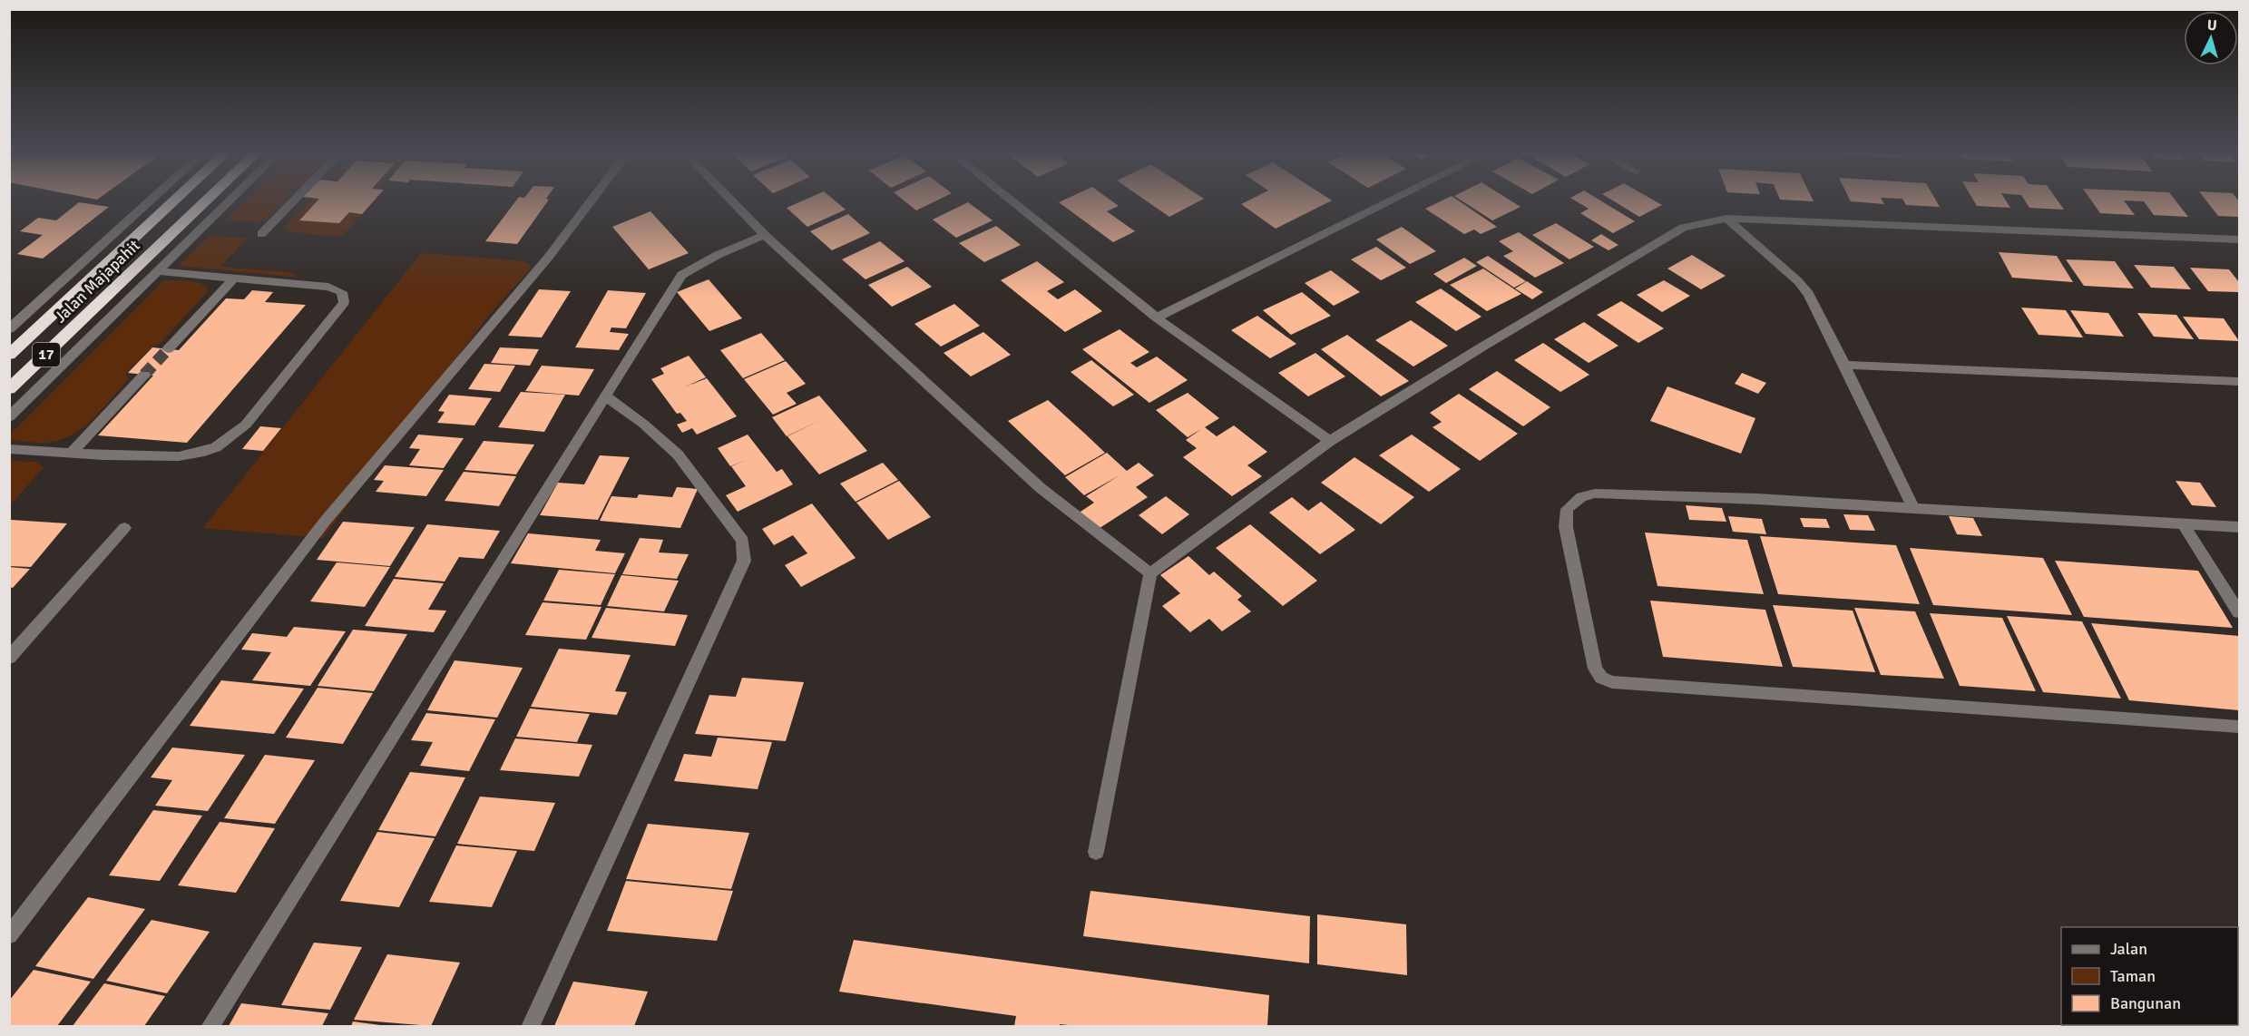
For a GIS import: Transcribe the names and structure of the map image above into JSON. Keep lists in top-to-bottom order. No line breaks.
{"streets":{"highway":["Jalan Majapahit","17"]},"legend":["Jalan","Taman","Bangunan"],"north":"top"}
